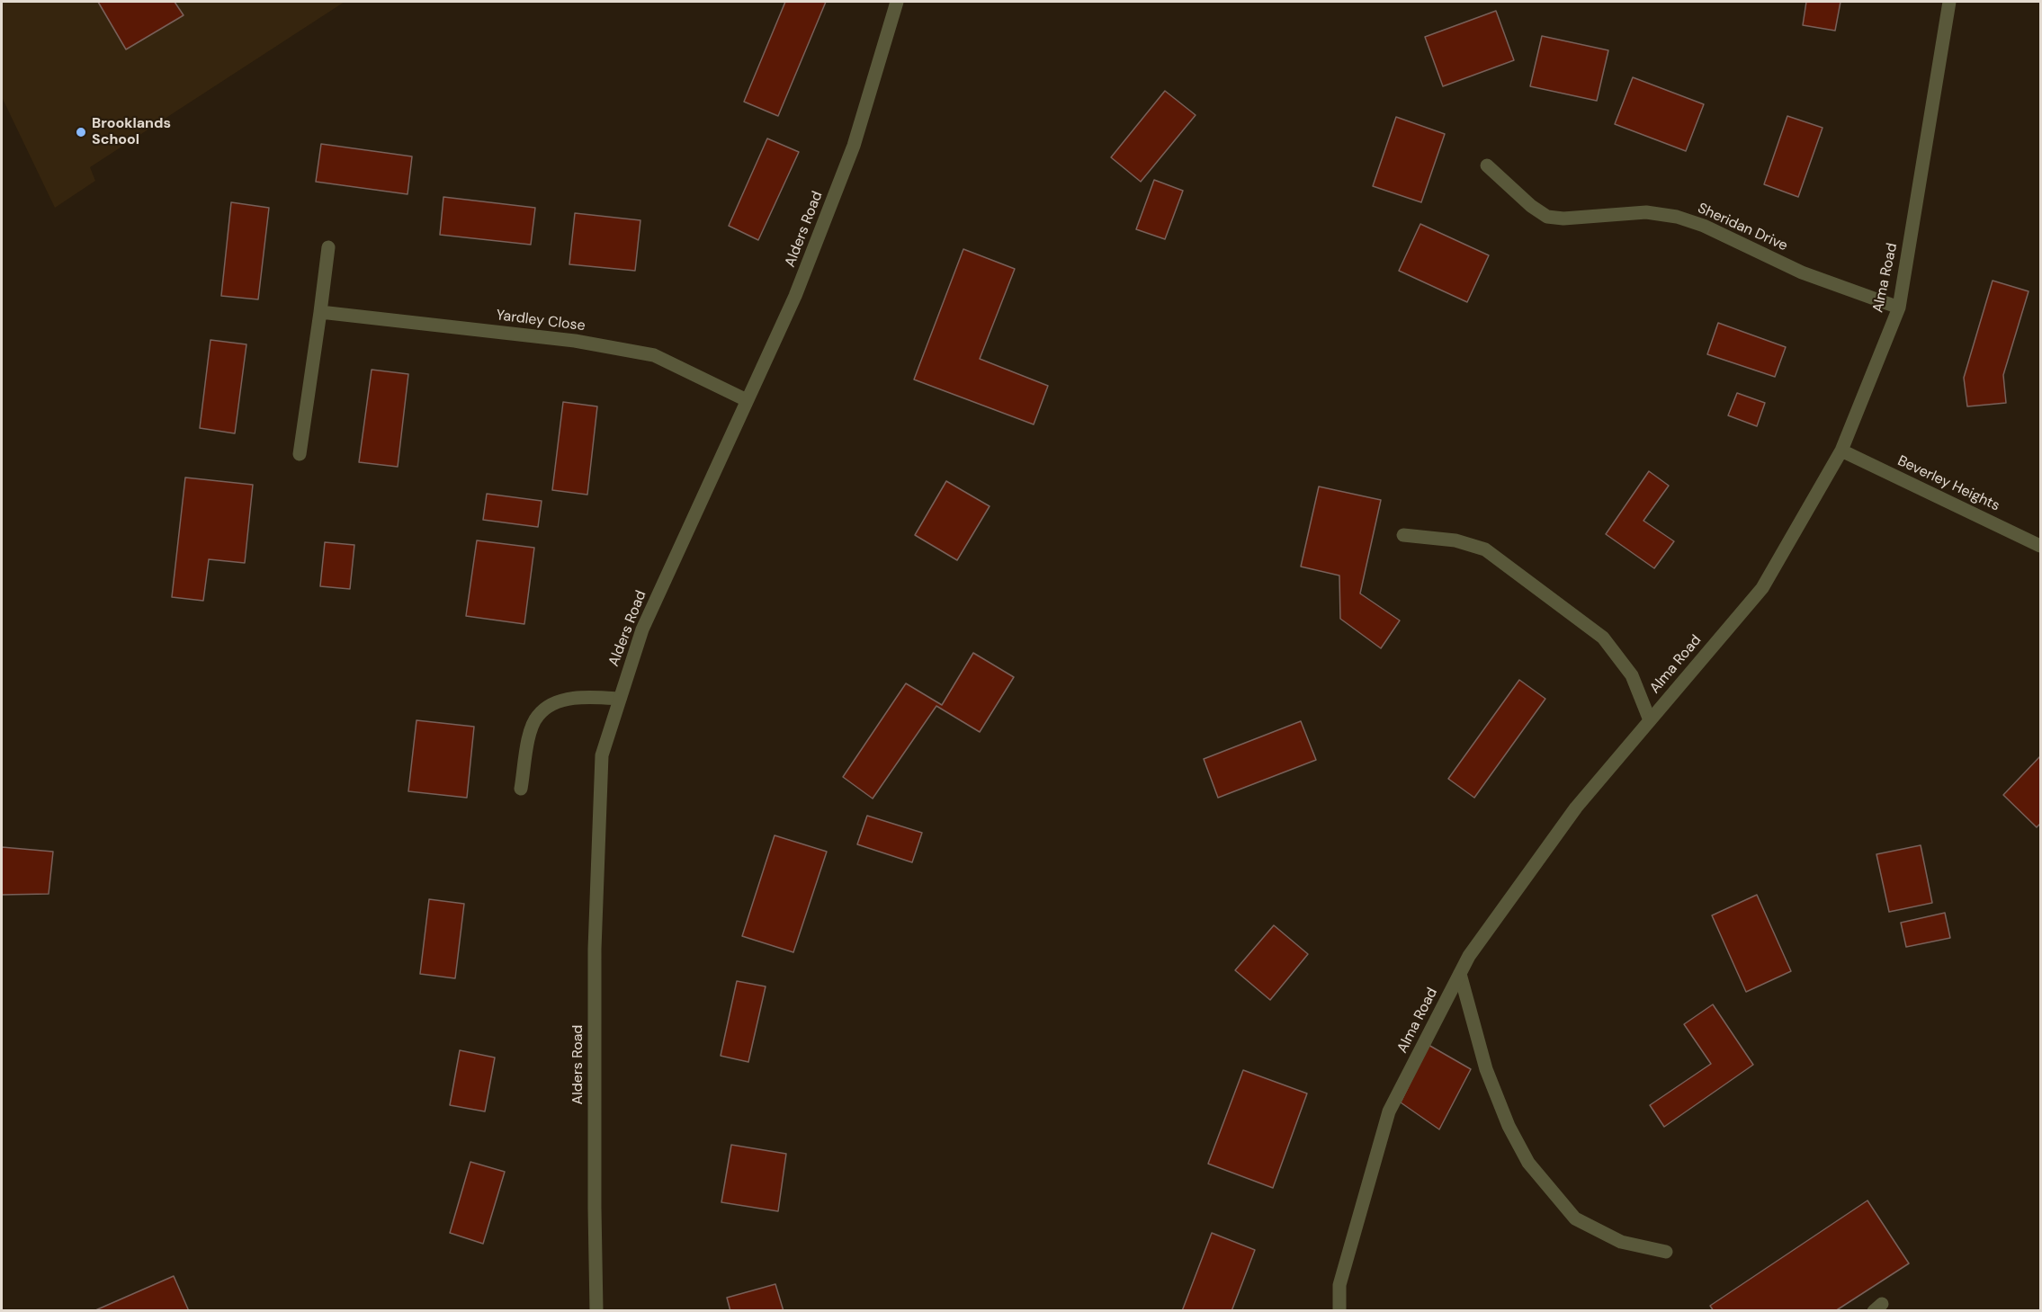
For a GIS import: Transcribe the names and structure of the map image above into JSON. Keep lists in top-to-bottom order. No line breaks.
{"streets":{"street":["Sheridan Drive","Alders Road","Alma Road","Yardley Close","Beverley Heights"]},"crossings":[["Sheridan Drive","Alma Road"],["Alders Road","Yardley Close"],["Alma Road","Beverley Heights"]],"places":["Brooklands School"]}
